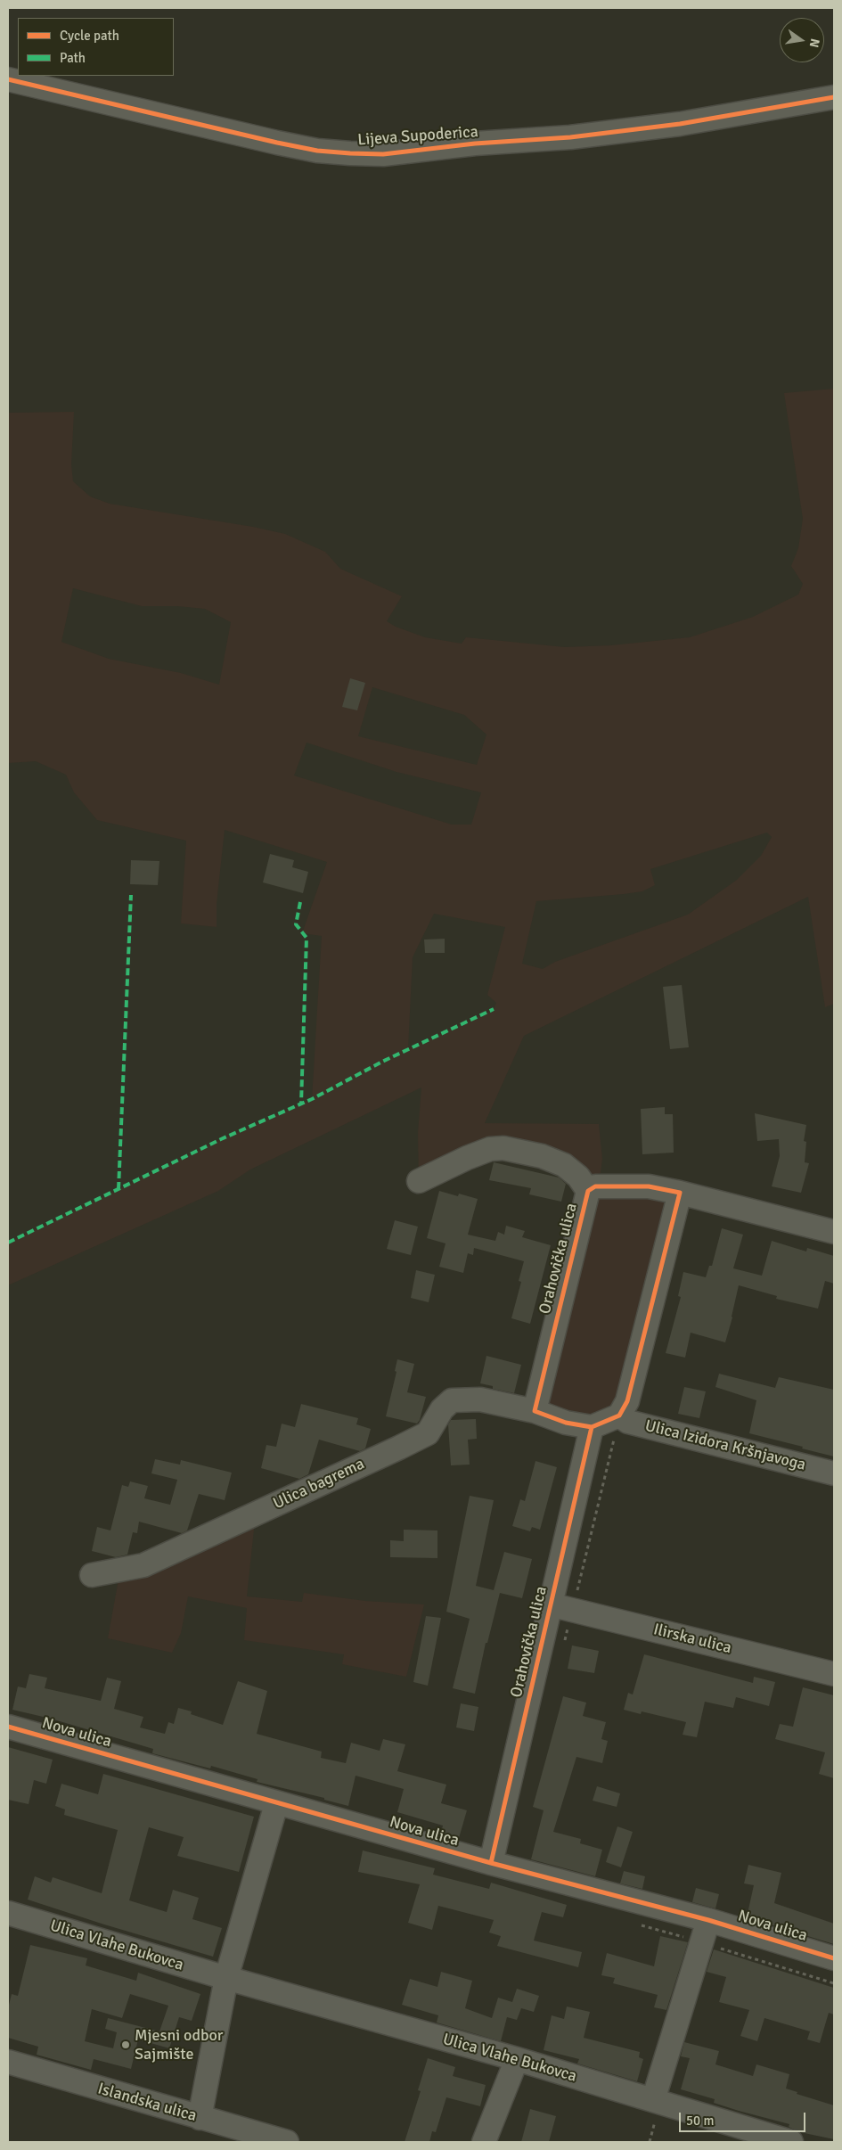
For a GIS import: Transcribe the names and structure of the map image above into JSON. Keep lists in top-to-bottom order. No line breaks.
{"streets":{"street":["Lijeva Supoderica","Orahovička ulica","Ulica Izidora Kršnjavoga","Ulica bagrema","Ilirska ulica","Nova ulica","Ulica Vlahe Bukovca","Islandska ulica"]},"crossings":[["Orahovička ulica","Ulica bagrema"],["Orahovička ulica","Ilirska ulica"],["Orahovička ulica","Nova ulica"]],"places":["Mjesni odbor Sajmište"],"legend":["Cycle path","Path"],"scale_bar":"50 m","north":"right"}
